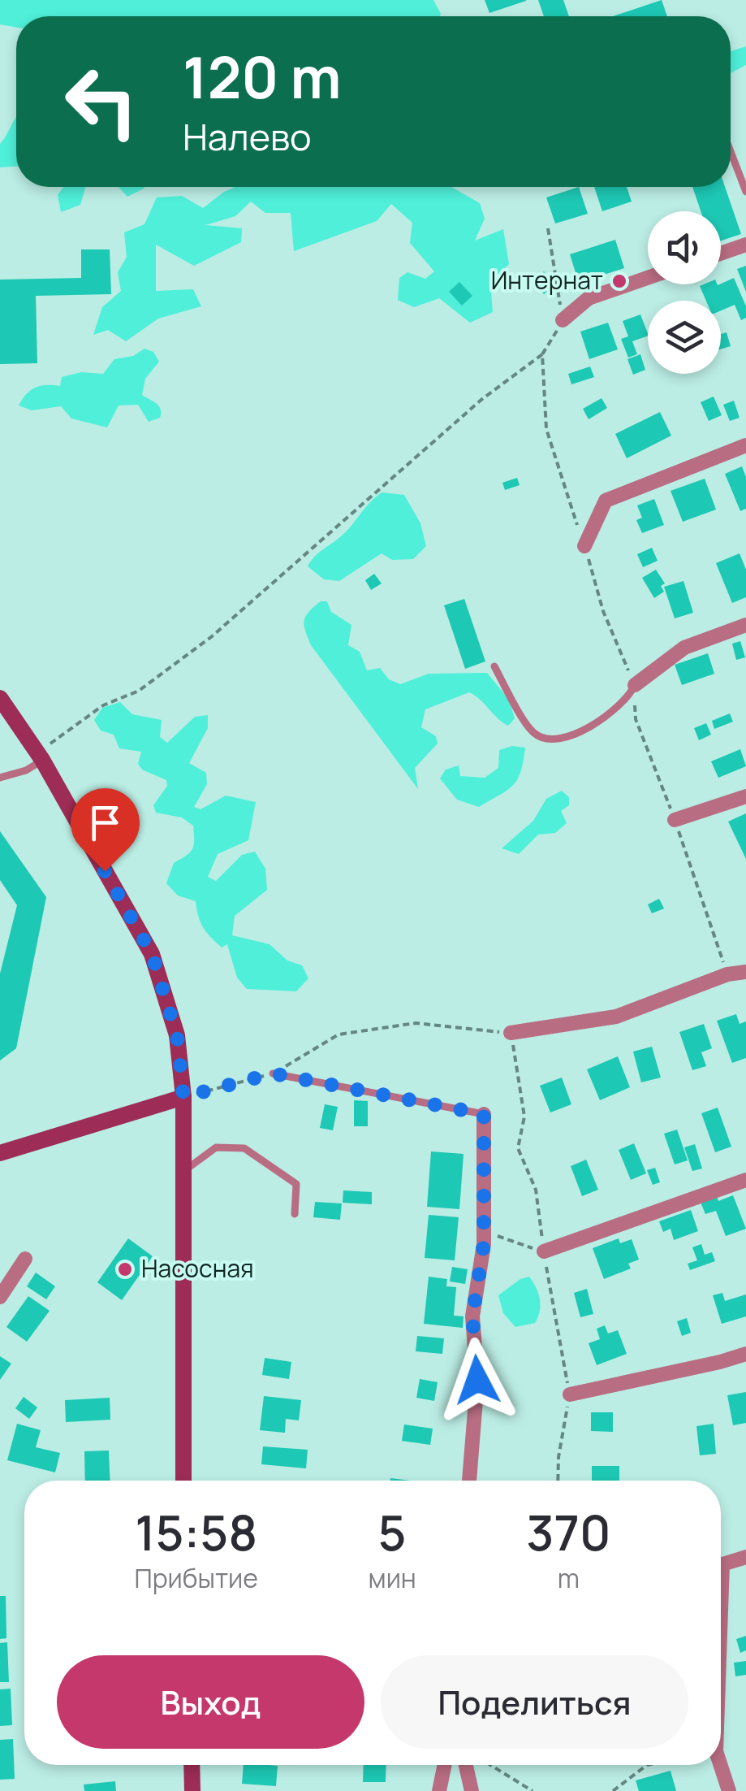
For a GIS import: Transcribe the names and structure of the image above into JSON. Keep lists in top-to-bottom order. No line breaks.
{"places":["Интернат","Насосная"],"page":{"turn":["120 m","Налево"],"eta":["15:58","Прибытие","5","мин","370","m"],"buttons":["Выход","Поделиться"]}}
